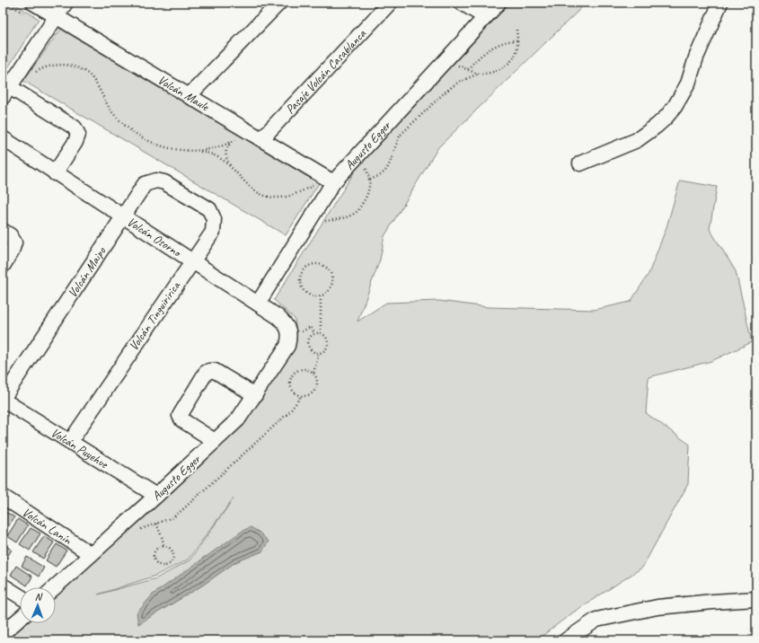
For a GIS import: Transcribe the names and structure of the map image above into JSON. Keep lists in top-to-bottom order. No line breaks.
{"streets":{"street":["Pasaje Volcán Casablanca","Volcán Maule","Augusto Egger","Volcán Osorno","Volcán Maipo","Volcán Tinguiririca","Volcán Puyehue","Volcán Lanín"]},"crossings":[["Pasaje Volcán Casablanca","Volcán Maule"],["Volcán Maule","Augusto Egger"],["Augusto Egger","Volcán Osorno"],["Augusto Egger","Volcán Puyehue"],["Augusto Egger","Volcán Lanín"],["Volcán Osorno","Volcán Maipo"],["Volcán Osorno","Volcán Tinguiririca"],["Volcán Maipo","Volcán Tinguiririca"],["Volcán Maipo","Volcán Puyehue"],["Volcán Tinguiririca","Volcán Puyehue"]],"north":"top"}
